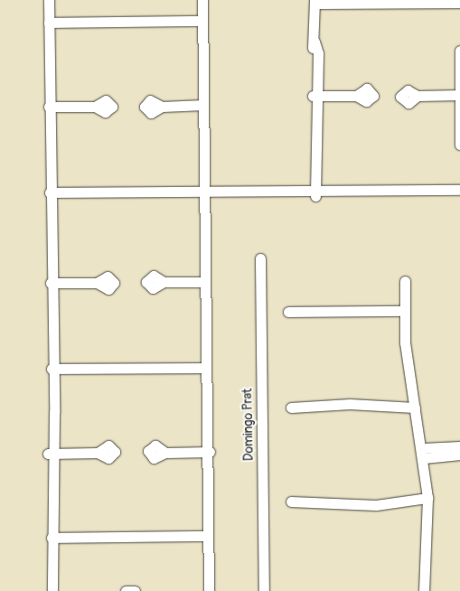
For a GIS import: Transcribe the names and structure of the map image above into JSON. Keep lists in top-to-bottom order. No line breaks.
{"streets":{"street":["Domingo Prat"]}}
